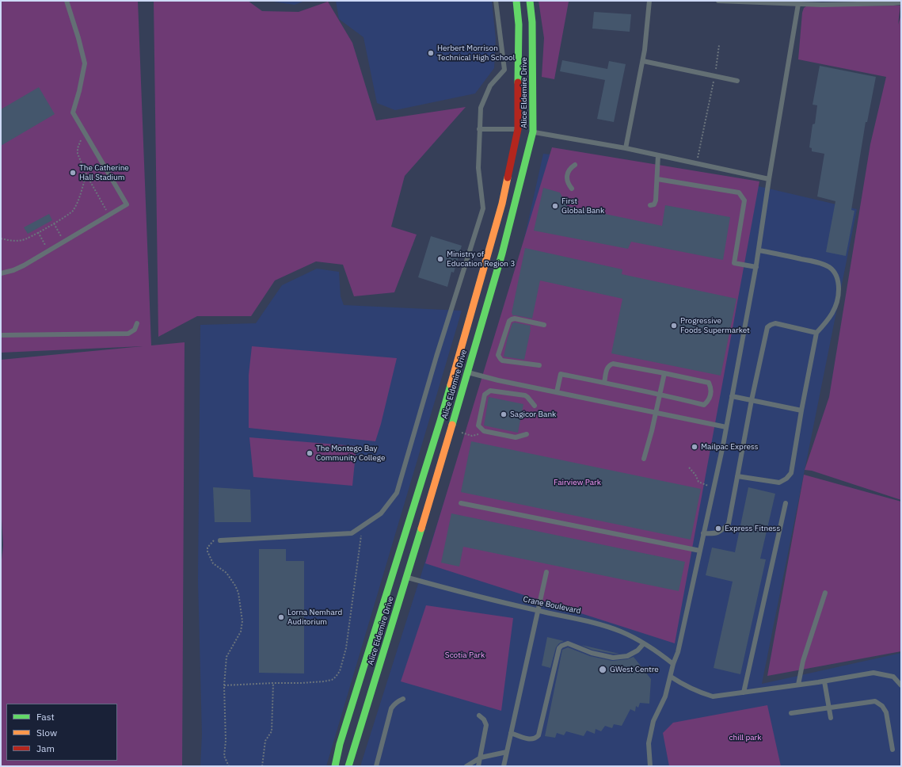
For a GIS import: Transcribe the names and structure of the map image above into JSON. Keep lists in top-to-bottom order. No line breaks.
{"streets":{"main road":["Alice Eldemire Drive"],"lane":["Crane Boulevard"]},"crossings":[["Alice Eldemire Drive","Crane Boulevard"]],"parks":["Fairview Park","Scotia Park","chill park"],"places":["Herbert Morrison Technical High School","The Catherine Hall Stadium","First Global Bank","Ministry of Education Region 3","Progressive Foods Supermarket","Sagicor Bank","Mailpac Express","The Montego Bay Community College","Express Fitness","Lorna Nemhard Auditorium","GWest Centre"],"legend":["Fast","Slow","Jam"]}
